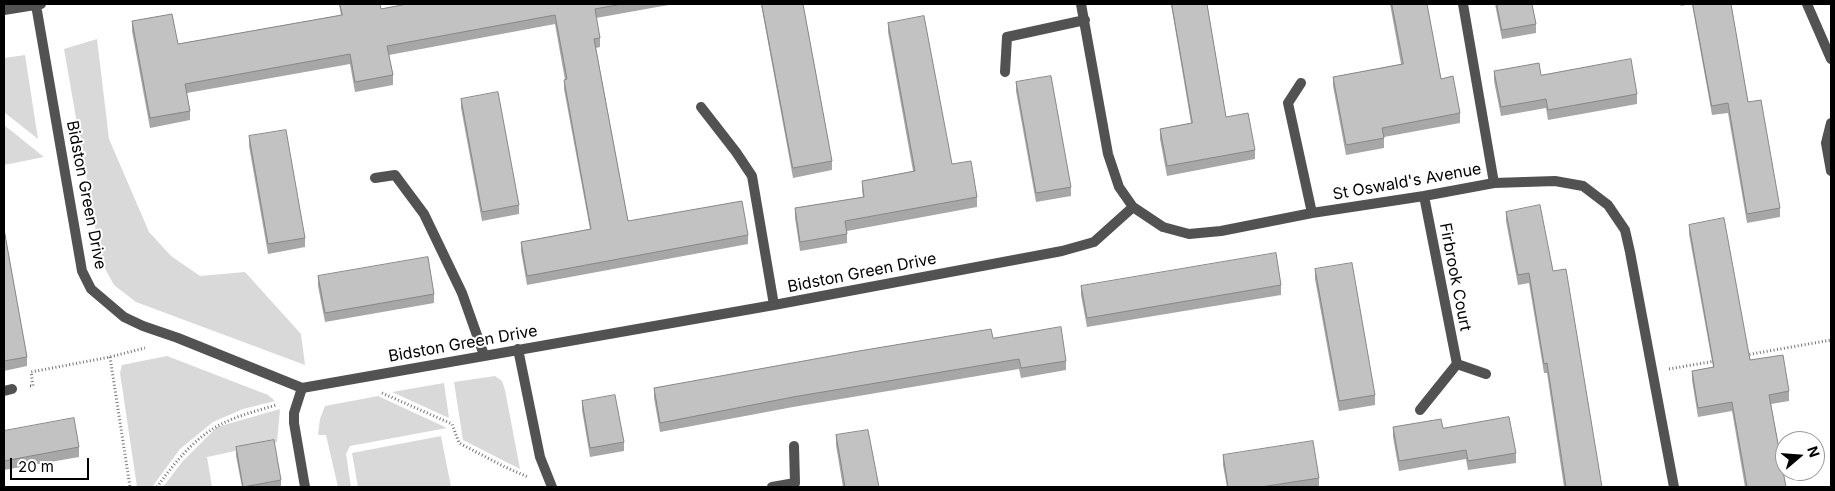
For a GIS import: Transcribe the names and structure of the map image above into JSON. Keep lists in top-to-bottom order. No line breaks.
{"streets":{"street":["St Oswald's Avenue","Bidston Green Drive","Firbrook Court"]},"crossings":[["St Oswald's Avenue","Bidston Green Drive"],["St Oswald's Avenue","Firbrook Court"]],"scale_bar":"20 m","north":"right"}
